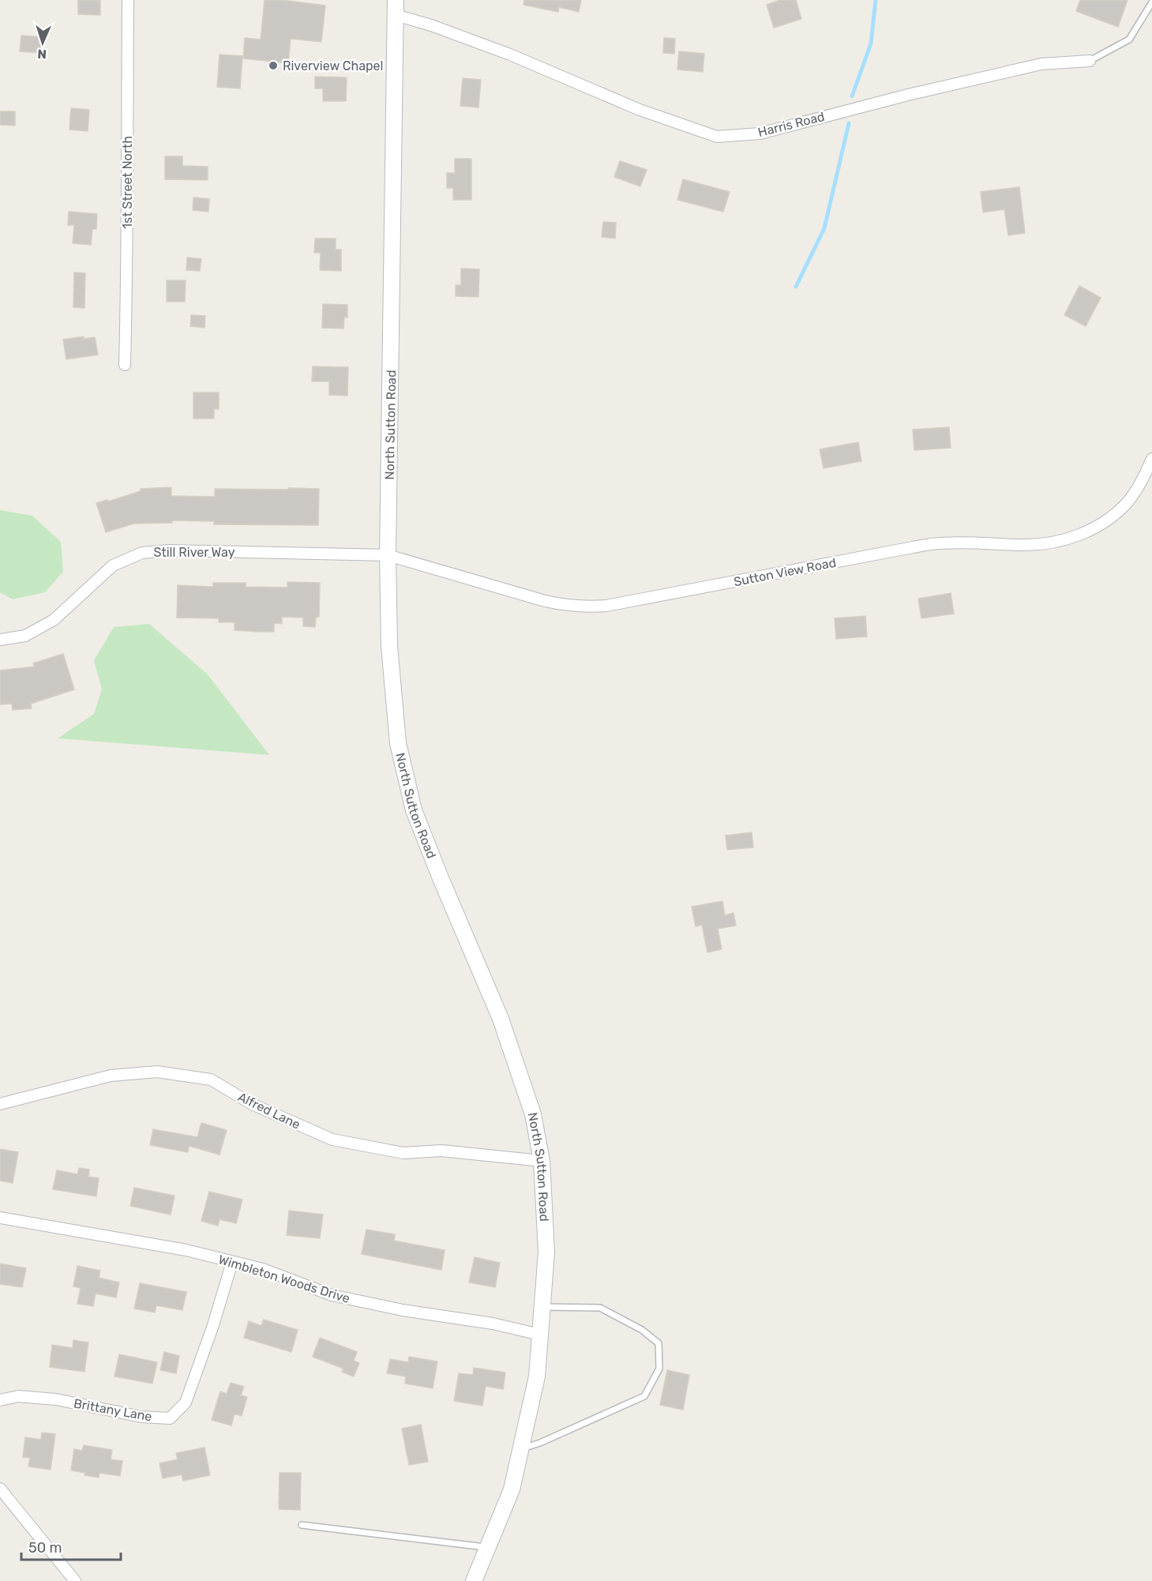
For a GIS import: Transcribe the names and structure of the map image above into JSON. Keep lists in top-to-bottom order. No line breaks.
{"streets":{"main road":["North Sutton Road"],"street":["Harris Road","1st Street North","Still River Way","Sutton View Road","Alfred Lane","Wimbleton Woods Drive","Brittany Lane"]},"crossings":[["Harris Road","North Sutton Road"],["North Sutton Road","Still River Way"],["North Sutton Road","Sutton View Road"],["North Sutton Road","Alfred Lane"],["North Sutton Road","Wimbleton Woods Drive"],["Still River Way","Sutton View Road"],["Wimbleton Woods Drive","Brittany Lane"]],"places":["Riverview Chapel"],"scale_bar":"50 m","north":"bottom"}
